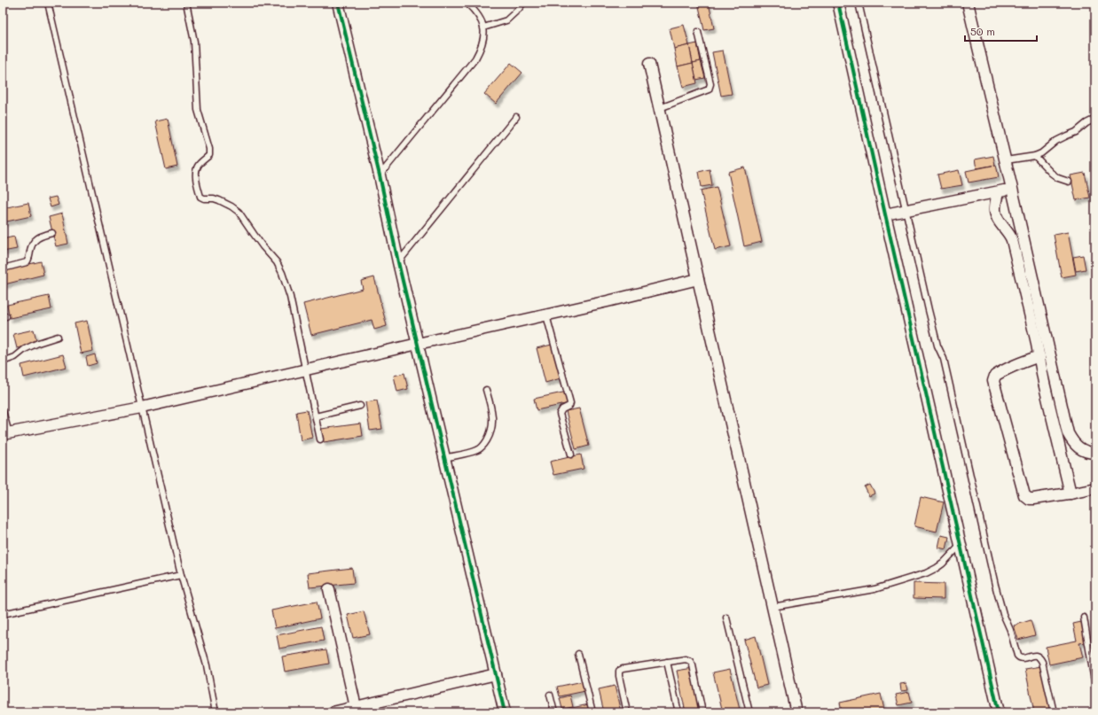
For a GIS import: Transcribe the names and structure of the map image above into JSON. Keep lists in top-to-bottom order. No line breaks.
{"scale_bar":"50 m"}
